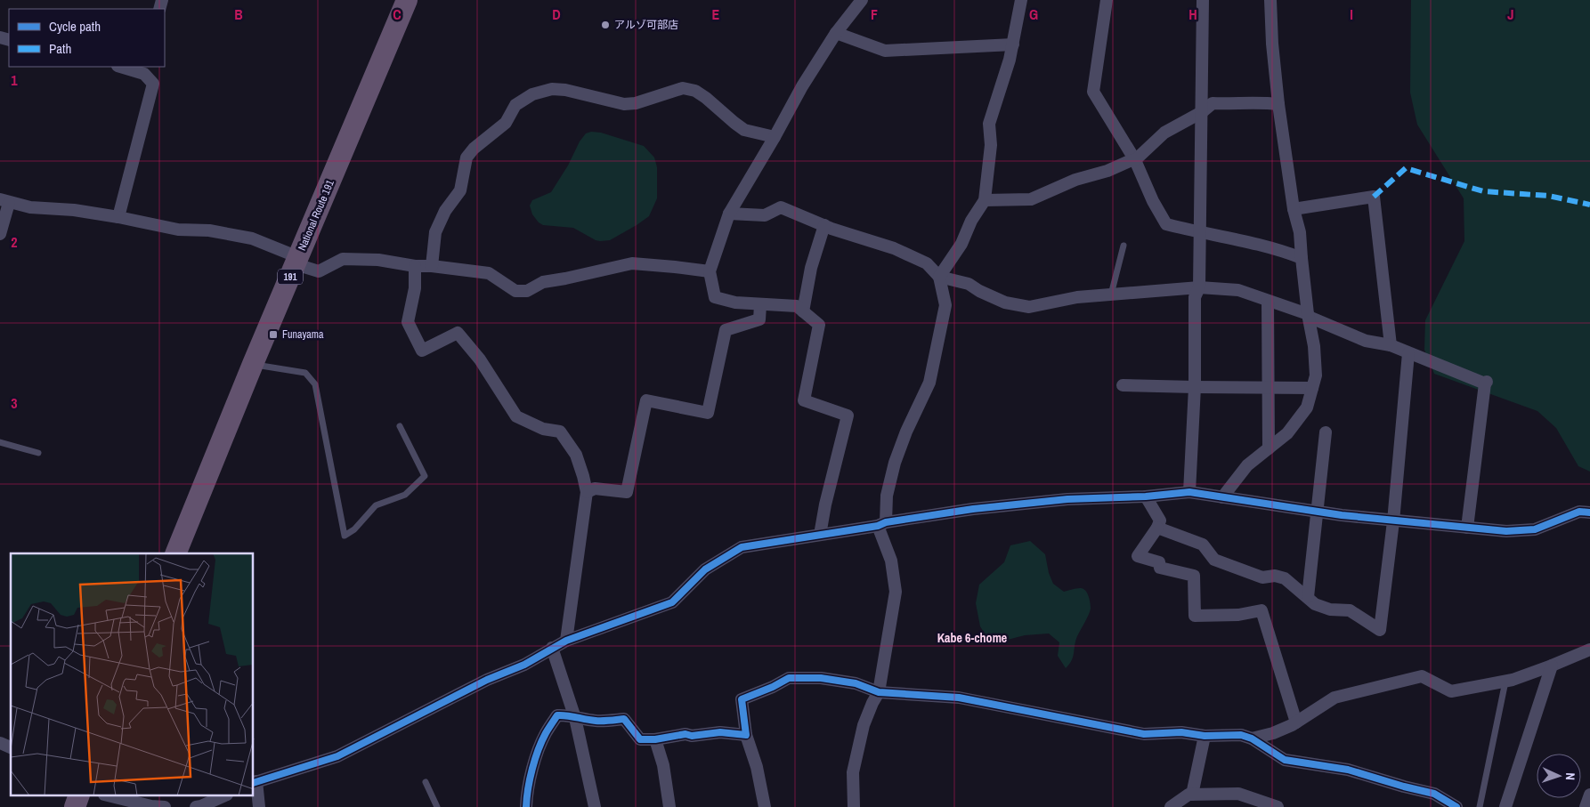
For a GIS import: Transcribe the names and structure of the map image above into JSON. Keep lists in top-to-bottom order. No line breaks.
{"streets":{"highway":["National Route 191","191"]},"districts":["Kabe 6-chome"],"places":{"other":["アルゾ可部店"],"transit":["Funayama"]},"legend":["Cycle path","Path"],"north":"right","grid":{"columns":["B","C","D","E","F","G","H","I","J"],"rows":["1","2","3"]}}
